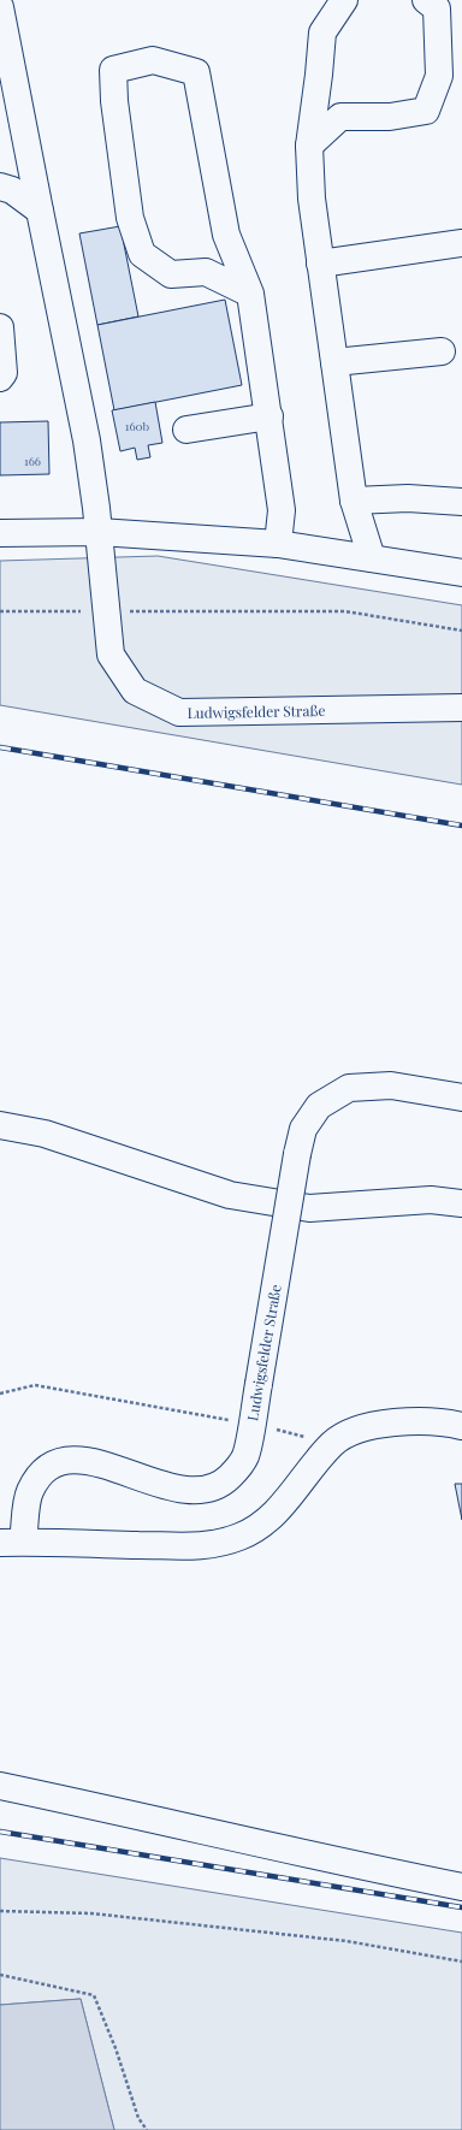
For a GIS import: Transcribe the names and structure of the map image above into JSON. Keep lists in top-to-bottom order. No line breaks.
{"streets":{"street":["Ludwigsfelder Straße"]},"house_numbers":["160b","166"]}
